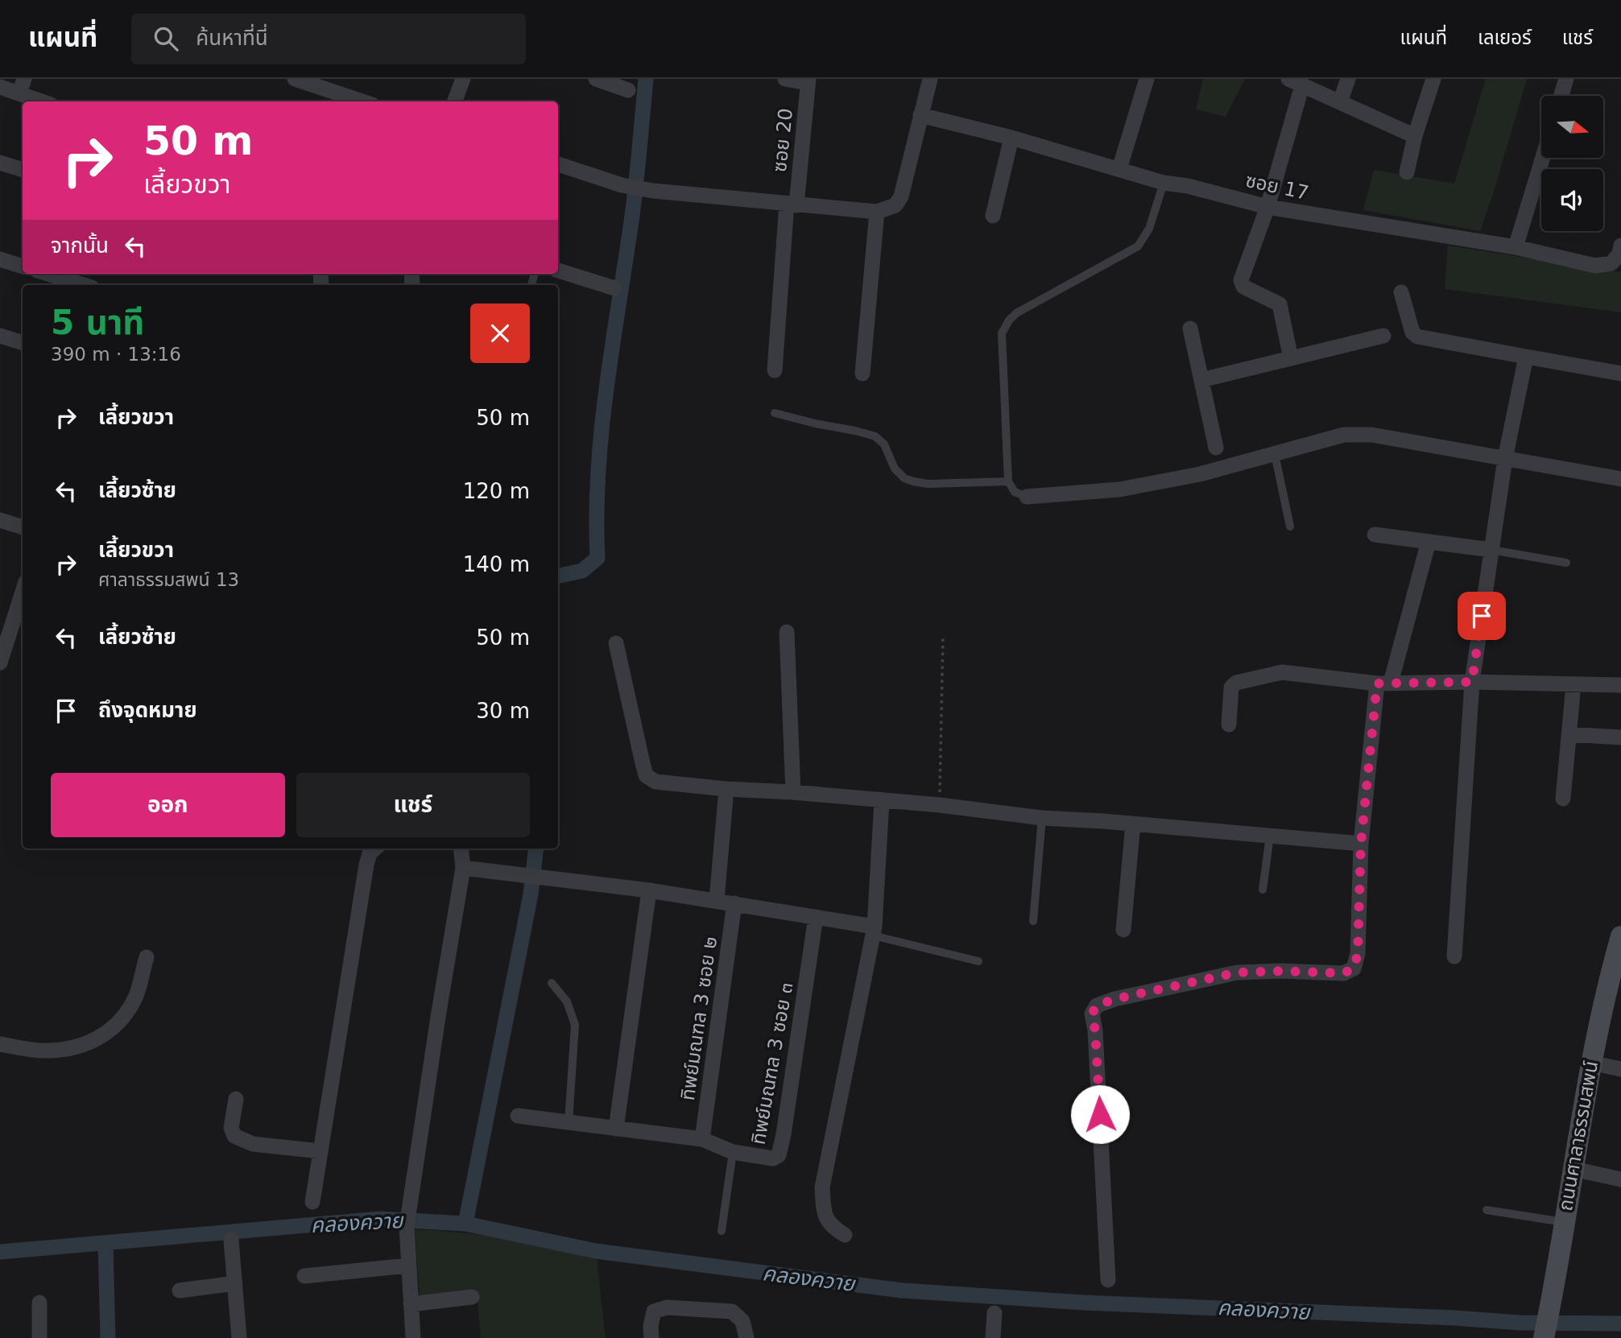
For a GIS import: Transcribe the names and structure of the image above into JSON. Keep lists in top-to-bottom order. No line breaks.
{"streets":{"street":["ซอย 20","ซอย 17","ทิพย์มณฑล 3 ซอย ๒","ทิพย์มณฑล 3 ซอย ๓","ถนนศาลาธรรมสพน์"]},"crossings":[["ทิพย์มณฑล 3 ซอย ๒","ทิพย์มณฑล 3 ซอย ๓"]],"water":["คลองควาย"],"north":"right","page":{"header":"แผนที่","search":"ค้นหาที่นี่","nav":["แผนที่","เลเยอร์","แชร์"],"turn":["50 m","เลี้ยวขวา"],"then":"จากนั้น","heading":["5 นาที","390 m · 13:16"],"list":[{"name":"เลี้ยวขวา","value":"50 m"},{"name":"เลี้ยวซ้าย","value":"120 m"},{"name":"เลี้ยวขวา","note":"ศาลาธรรมสพน์ 13","value":"140 m"},{"name":"เลี้ยวซ้าย","value":"50 m"},{"name":"ถึงจุดหมาย","value":"30 m"}],"buttons":["ออก","แชร์"]}}
